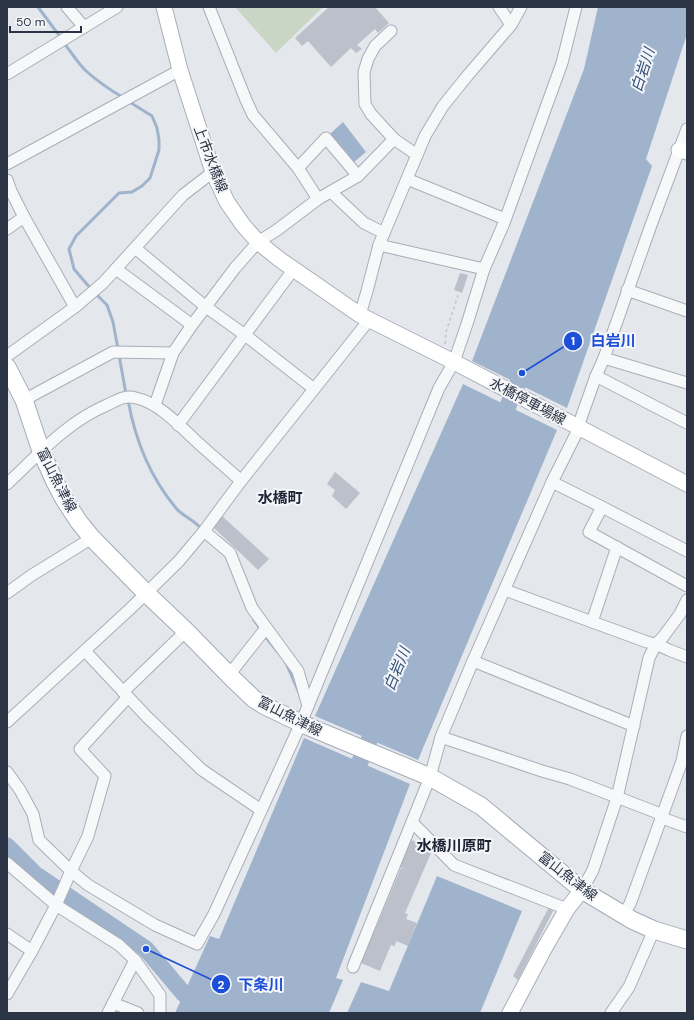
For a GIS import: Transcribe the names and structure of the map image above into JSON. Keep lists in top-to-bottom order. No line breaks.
{"streets":{"main road":["上市水橋線","水橋停車場線","富山魚津線"]},"crossings":[["上市水橋線","水橋停車場線"]],"districts":["水橋町","水橋川原町"],"water":["白岩川"],"places":["白岩川","下条川"],"scale_bar":"50 m"}
